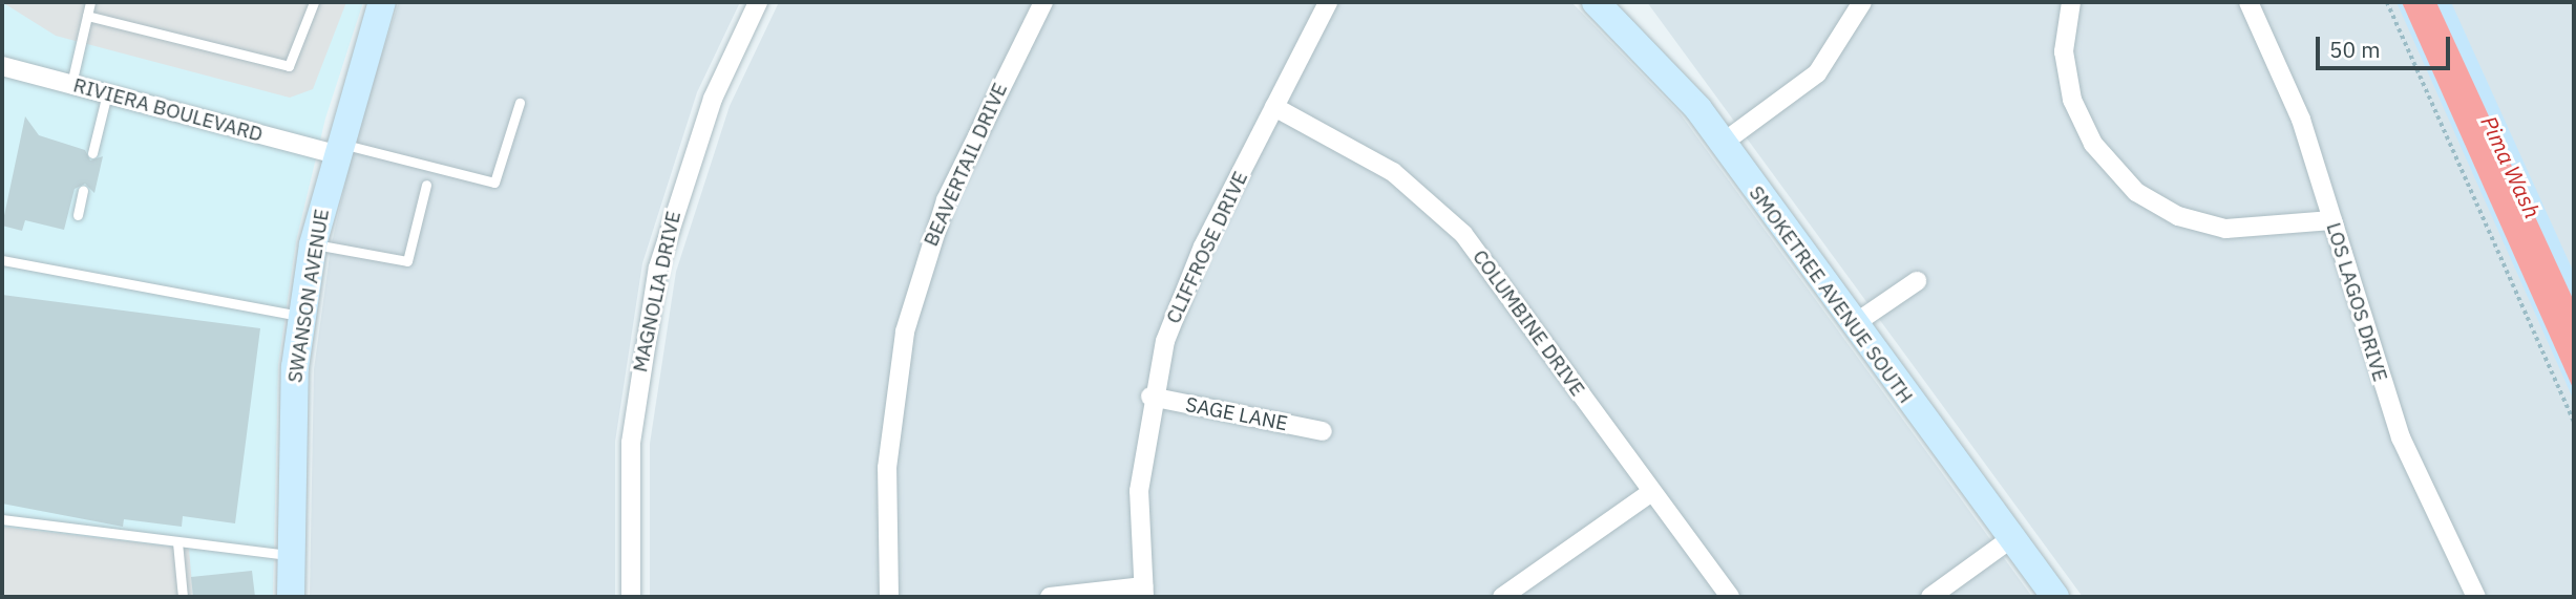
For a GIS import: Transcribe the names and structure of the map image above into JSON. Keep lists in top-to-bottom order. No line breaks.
{"streets":{"street":["RIVIERA BOULEVARD","BEAVERTAIL DRIVE","CLIFFROSE DRIVE","MAGNOLIA DRIVE","SMOKETREE AVENUE SOUTH","SWANSON AVENUE","LOS LAGOS DRIVE","COLUMBINE DRIVE","SAGE LANE"]},"crossings":[["RIVIERA BOULEVARD","SWANSON AVENUE"],["CLIFFROSE DRIVE","COLUMBINE DRIVE"],["CLIFFROSE DRIVE","SAGE LANE"]],"water":["Pima Wash"],"scale_bar":"50 m"}
